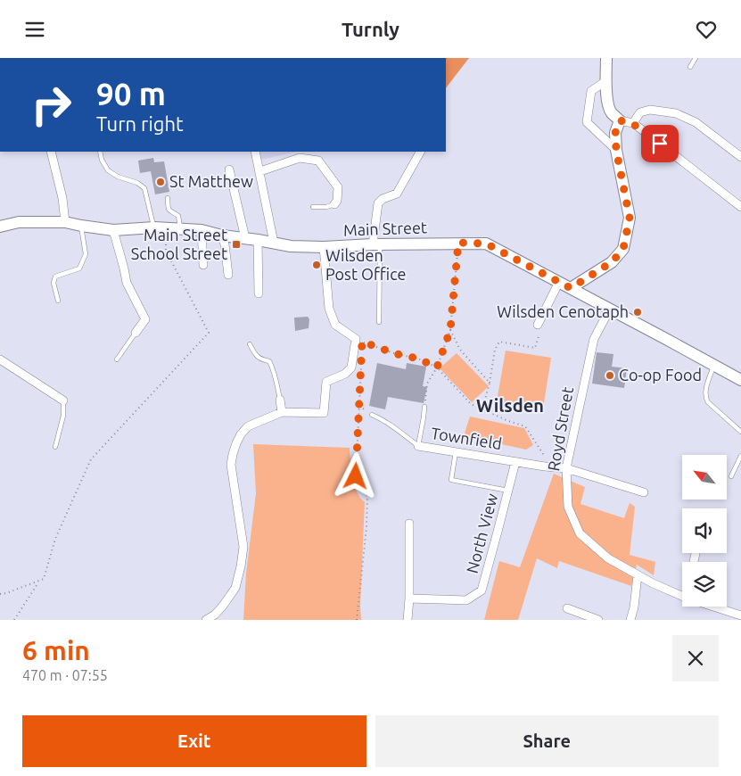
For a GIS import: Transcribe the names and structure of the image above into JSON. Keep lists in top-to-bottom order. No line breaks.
{"streets":{"street":["Main Street","Royd Street","Townfield","North View"]},"crossings":[["Main Street","Royd Street"],["Royd Street","Townfield"],["Townfield","North View"]],"districts":["Wilsden"],"places":{"other":["St Matthew","Wilsden Post Office","Wilsden Cenotaph","Co-op Food"],"transit":["Main Street School Street"]},"north":"top left","page":{"header":"Turnly","turn":["90 m","Turn right"],"heading":["6 min","470 m · 07:55"],"buttons":["Exit","Share"]}}
